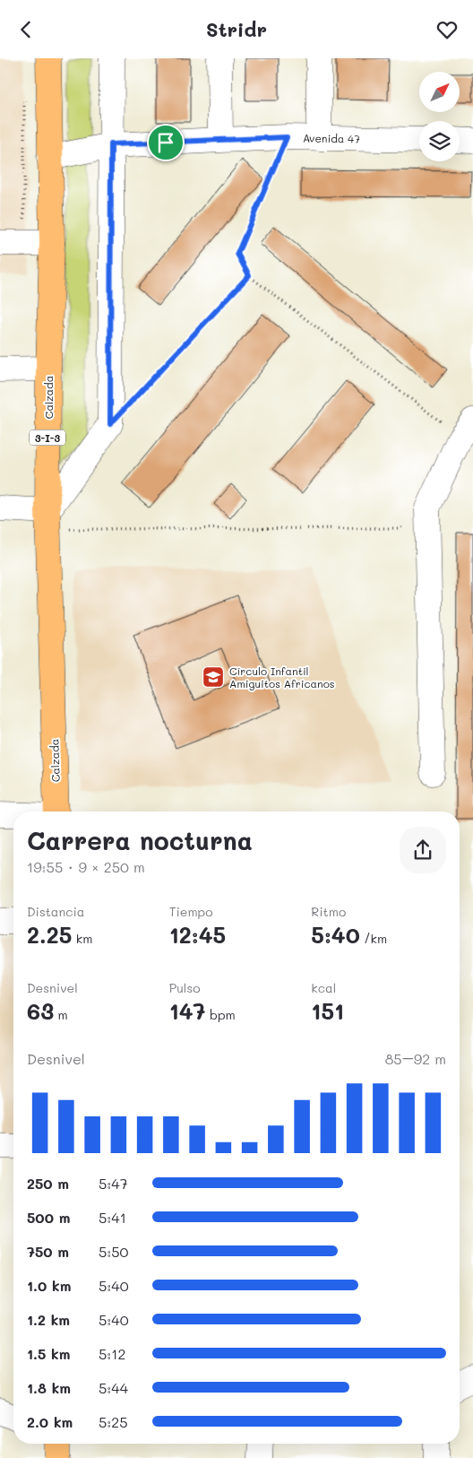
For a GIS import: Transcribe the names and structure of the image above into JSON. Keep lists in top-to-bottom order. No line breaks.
{"streets":{"main road":["Calzada","3-I-3"],"street":["Avenida 47"]},"crossings":[["Avenida 47","Calzada"]],"places":{"school or university":["Círculo Infantil Amiguitos Africanos"]},"north":"top right","page":{"header":"Stridr","heading":["Carrera nocturna","19:55 · 9 × 250 m"],"stats":[["Distancia","2.25 km"],["Tiempo","12:45"],["Ritmo","5:40 /km"],["Desnivel","63 m"],["Pulso","147 bpm"],["kcal","151"]],"chart":["Desnivel","85–92 m"],"list":[{"name":"250 m","note":"5:47"},{"name":"500 m","note":"5:41"},{"name":"750 m","note":"5:50"},{"name":"1.0 km","note":"5:40"},{"name":"1.2 km","note":"5:40"},{"name":"1.5 km","note":"5:12"},{"name":"1.8 km","note":"5:44"},{"name":"2.0 km","note":"5:25"}]}}
